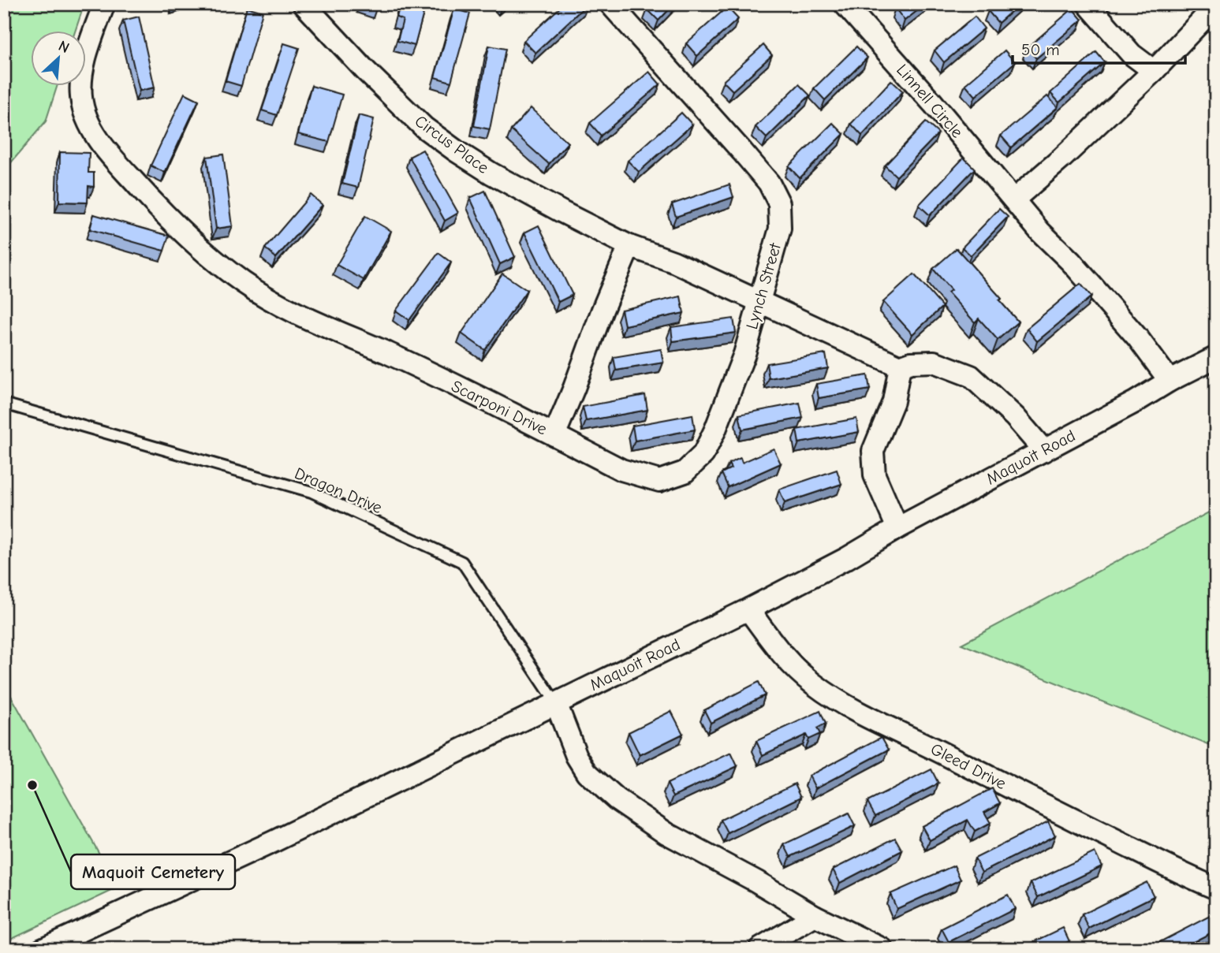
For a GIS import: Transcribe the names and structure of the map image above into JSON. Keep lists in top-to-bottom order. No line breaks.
{"streets":{"street":["Linnell Circle","Circus Place","Lynch Street","Scarponi Drive","Maquoit Road","Gleed Drive"],"lane":["Dragon Drive"]},"crossings":[["Linnell Circle","Maquoit Road"],["Circus Place","Scarponi Drive"],["Lynch Street","Scarponi Drive"],["Maquoit Road","Dragon Drive"],["Maquoit Road","Gleed Drive"]],"places":["Maquoit Cemetery"],"scale_bar":"50 m","north":"top right"}
